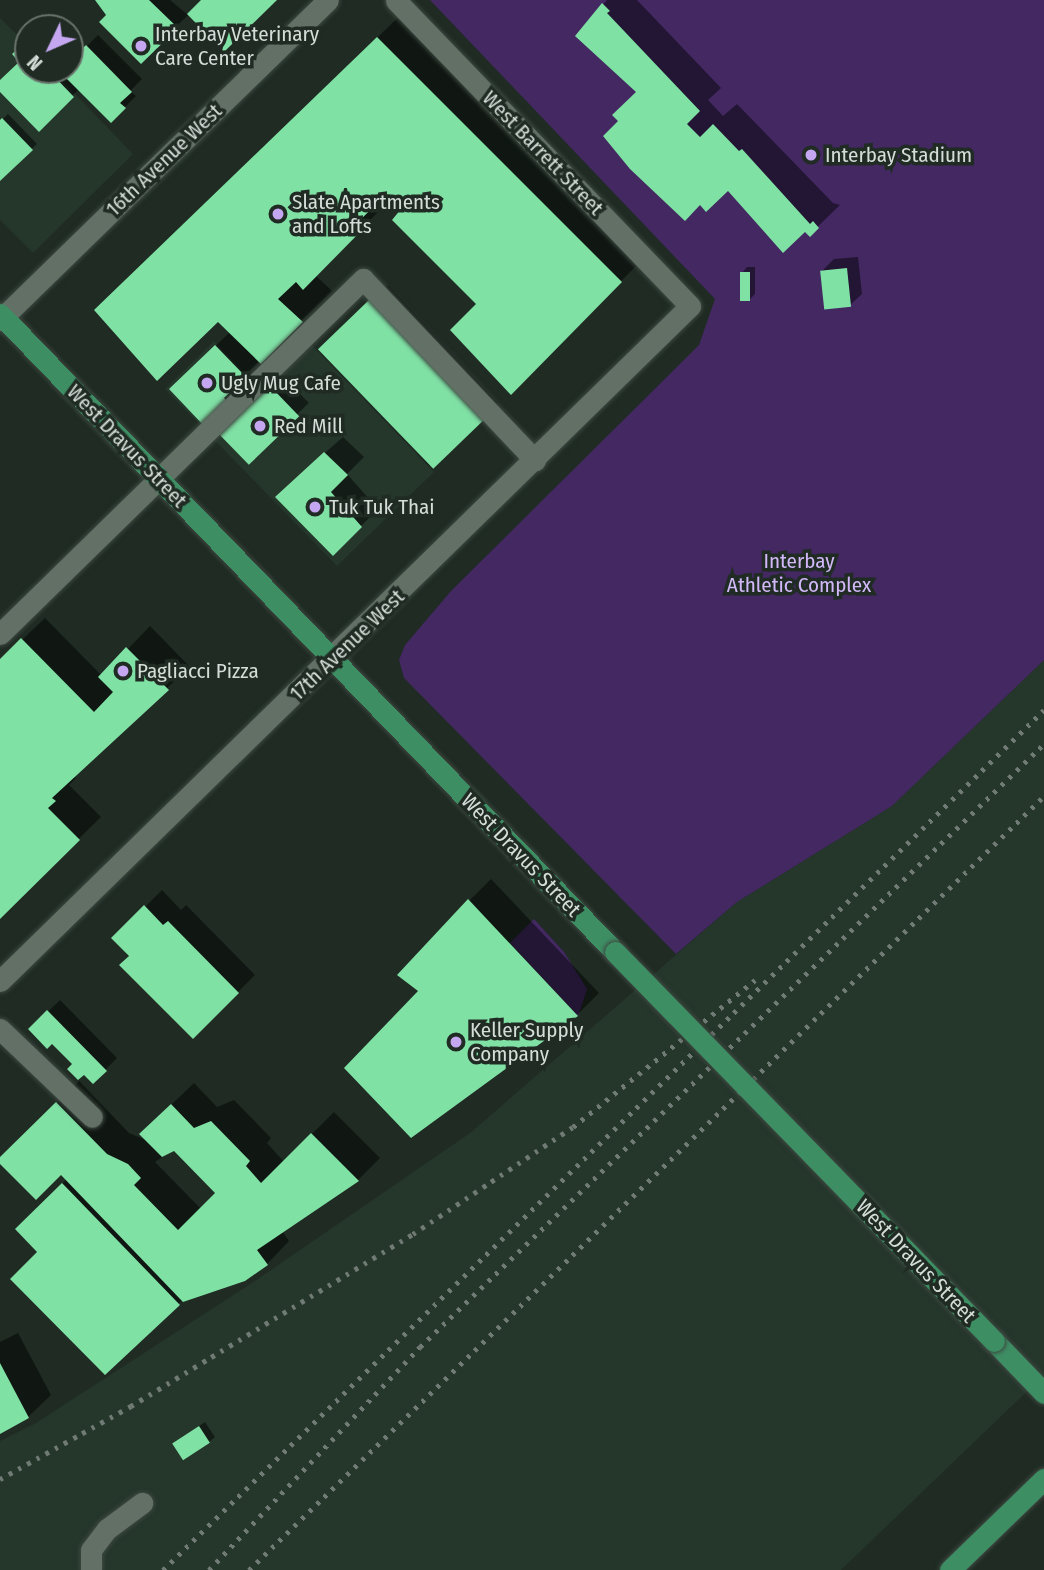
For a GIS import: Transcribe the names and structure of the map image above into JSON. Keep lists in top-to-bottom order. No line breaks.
{"streets":{"main road":["West Dravus Street"],"street":["West Barrett Street","16th Avenue West","17th Avenue West"]},"crossings":[["West Barrett Street","17th Avenue West"],["16th Avenue West","West Dravus Street"],["West Dravus Street","17th Avenue West"]],"parks":["Interbay Athletic Complex"],"places":["Interbay Veterinary Care Center","Interbay Stadium","Slate Apartments and Lofts","Ugly Mug Cafe","Red Mill","Tuk Tuk Thai","Pagliacci Pizza","Keller Supply Company"],"north":"bottom left"}
